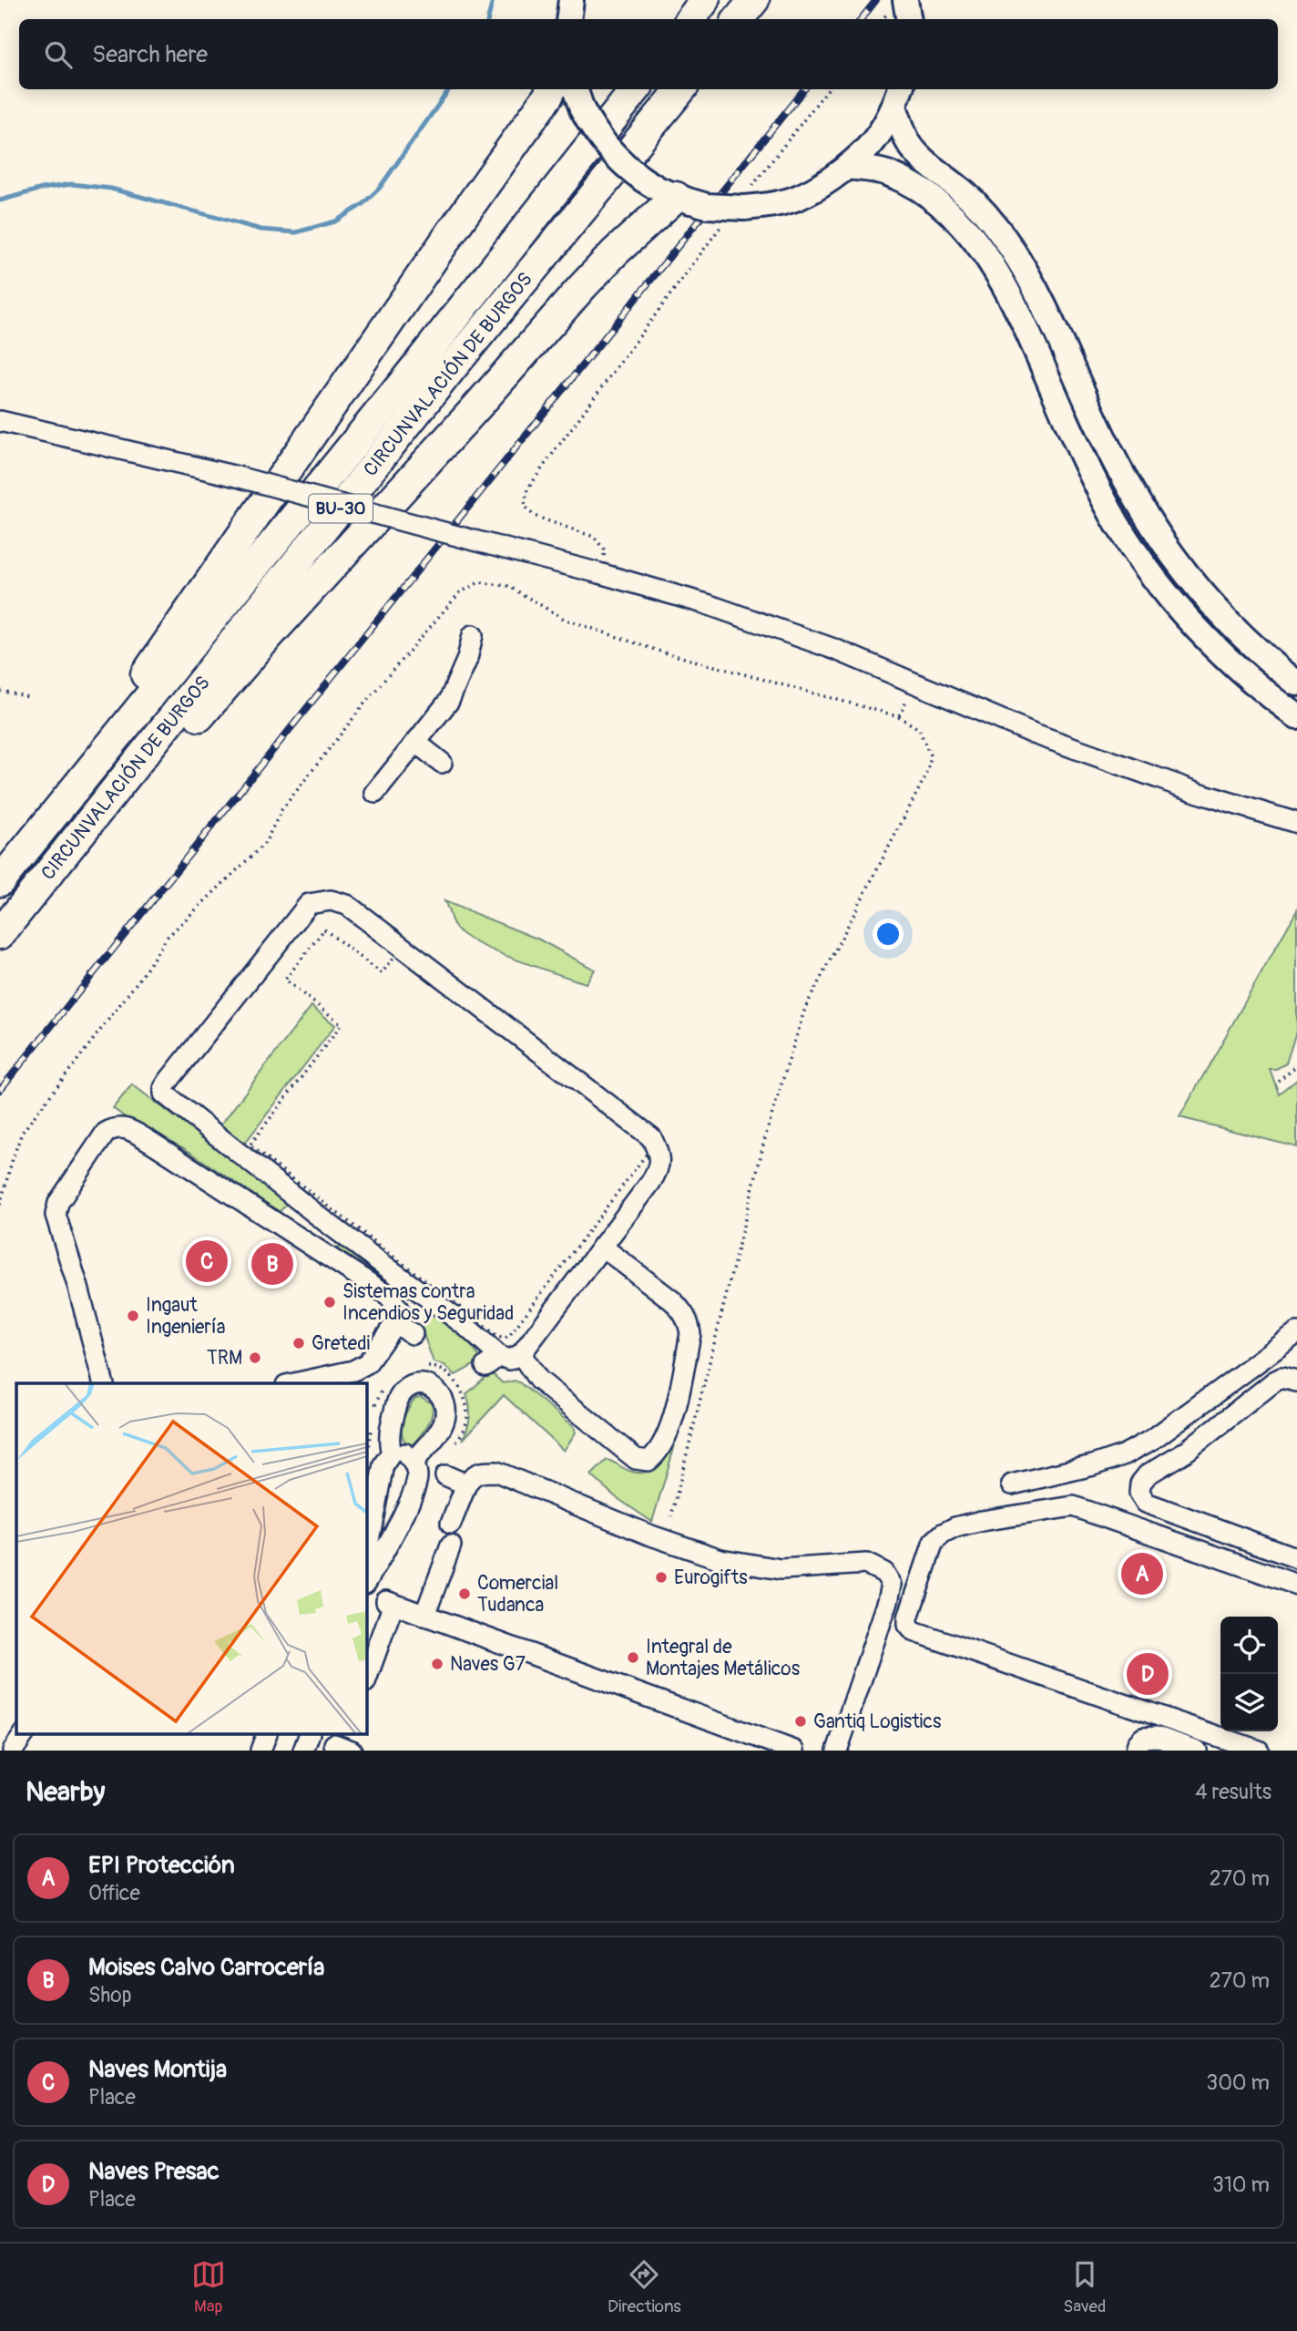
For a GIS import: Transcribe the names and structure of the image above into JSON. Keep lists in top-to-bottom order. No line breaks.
{"streets":{"highway":["CIRCUNVALACIÓN DE BURGOS","BU-30"]},"places":["Sistemas contra Incendios y Seguridad","Ingaut Ingeniería","Gretedi","TRM","Eurogifts","Comercial Tudanca","Integral de Montajes Metálicos","Naves G7","Gantiq Logistics"],"page":{"search":"Search here","pins":["C","B","A","D"],"heading":["Nearby","4 results"],"list":[{"mark":"A","name":"EPI Protección","note":"Office","value":"270 m"},{"mark":"B","name":"Moises Calvo Carrocería","note":"Shop","value":"270 m"},{"mark":"C","name":"Naves Montija","note":"Place","value":"300 m"},{"mark":"D","name":"Naves Presac","note":"Place","value":"310 m"}],"nav":["Map","Directions","Saved"]}}
